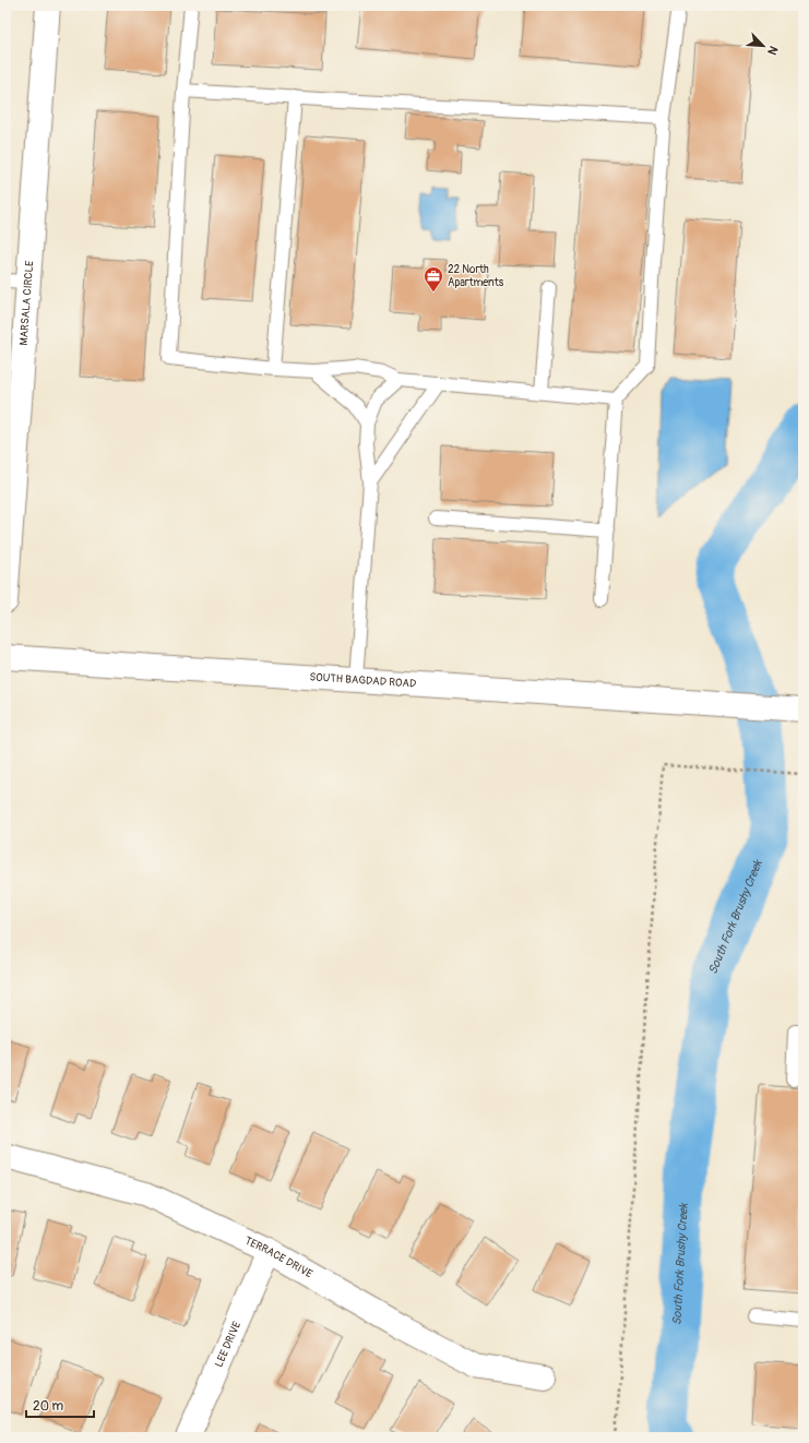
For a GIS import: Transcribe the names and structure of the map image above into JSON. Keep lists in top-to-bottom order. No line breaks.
{"streets":{"street":["MARSALA CIRCLE","SOUTH BAGDAD ROAD","TERRACE DRIVE","LEE DRIVE"]},"crossings":[["TERRACE DRIVE","LEE DRIVE"]],"water":["South Fork Brushy Creek"],"places":{"office":["22 North Apartments"]},"scale_bar":"20 m","north":"bottom right"}
